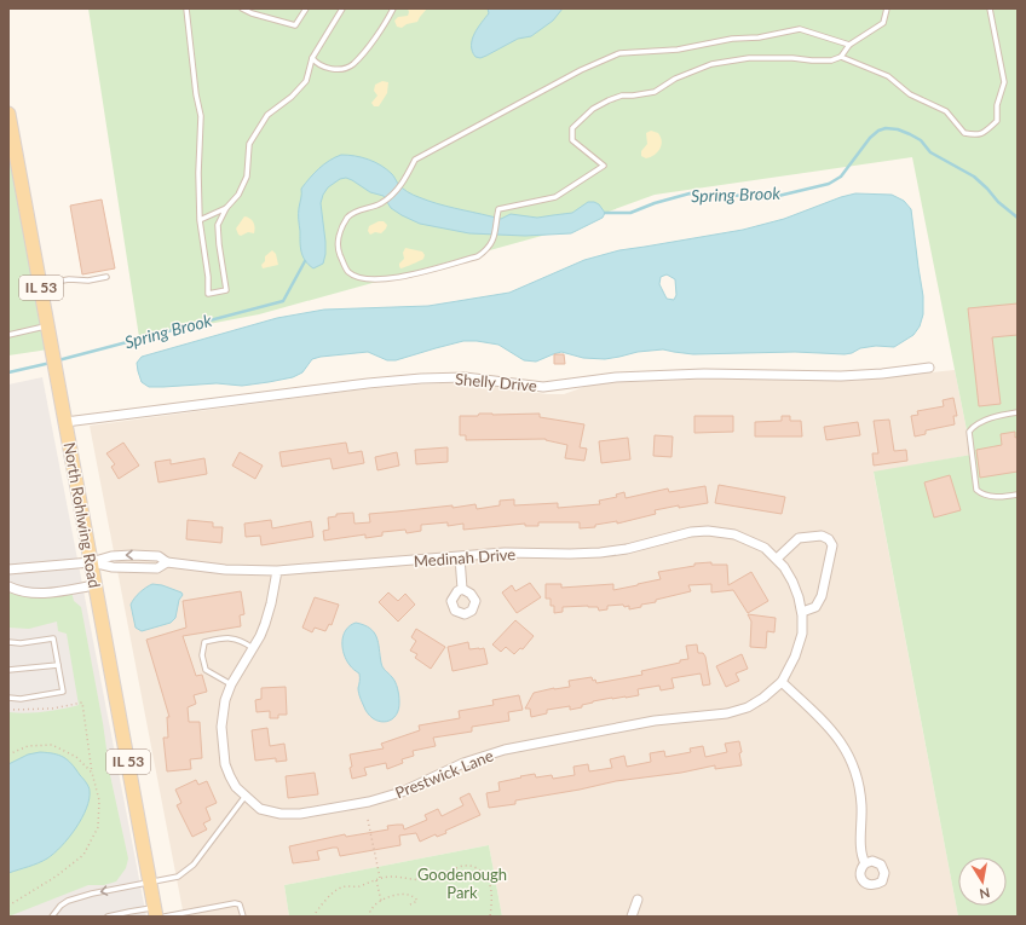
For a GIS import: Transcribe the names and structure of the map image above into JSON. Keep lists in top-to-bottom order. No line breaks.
{"streets":{"main road":["IL 53","North Rohlwing Road"],"street":["Shelly Drive","Medinah Drive","Prestwick Lane"]},"crossings":[["Shelly Drive","North Rohlwing Road"],["North Rohlwing Road","Medinah Drive"],["Medinah Drive","Prestwick Lane"]],"water":["Spring Brook"],"parks":["Goodenough Park"],"north":"bottom"}
